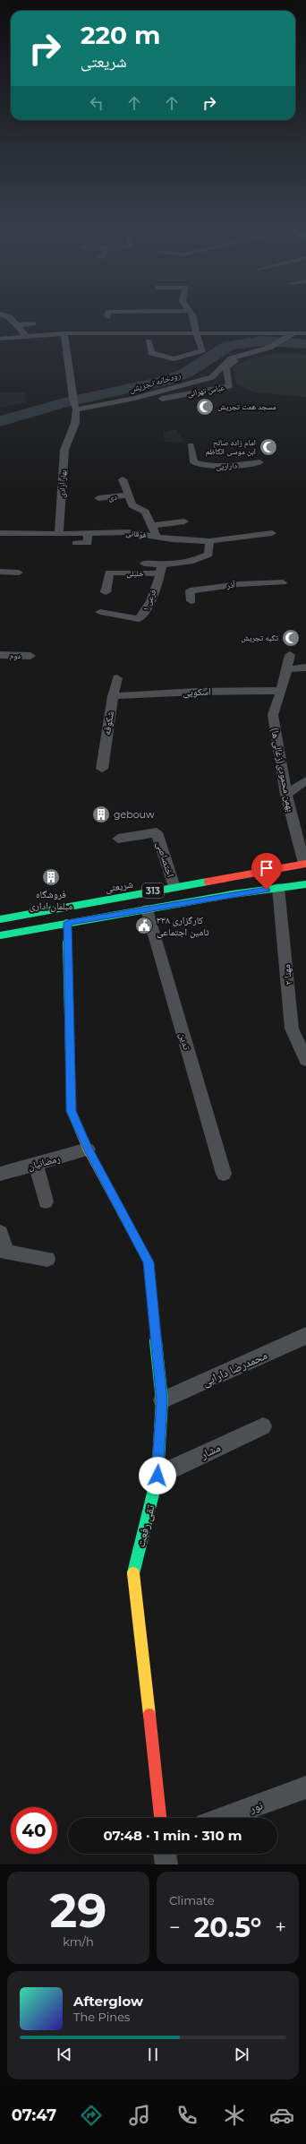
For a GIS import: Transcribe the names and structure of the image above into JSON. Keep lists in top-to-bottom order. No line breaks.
{"streets":{"street":["عباس تهرانی","داراریی","بهار آزادی","دی","فوقانی","خلیلی","آذر","فرعی ۱","دوم","اسکویی","شکوفه","بهمن محمودی(زغالی ها)","اختصاصی","شریعتی","313","مهنا ۲","تدین","رمضانیان","محمدرضا دارایی","مشار","تقی رفعت","نور"]},"crossings":[["عباس تهرانی","بهار آزادی"],["بهار آزادی","فوقانی"],["خلیلی","فرعی ۱"],["اسکویی","شکوفه"],["اسکویی","بهمن محمودی(زغالی ها)"],["بهمن محمودی(زغالی ها)","شریعتی"],["اختصاصی","شریعتی"],["313","مهنا ۲"],["313","تدین"],["313","تقی رفعت"],["رمضانیان","تقی رفعت"],["محمدرضا دارایی","تقی رفعت"],["مشار","تقی رفعت"]],"water":["رودخانه تجریش"],"places":{"mosque":["مسجد همت تجریش","امام زاده صالح ابن موسى الكاظم","تکیه تجریش"],"building":["gebouw","فروشگاه مبلمان اداری"],"public building":["کارگزاری ٣٣٨ تامین اجتماعی"]},"page":{"turn":["220 m","شریعتی"],"limit":"40","trip":"07:48 · 1 min · 310 m","tile":[["29","km/h"],"Climate"],"heat":["−","20.5°","+"],"song":["Afterglow","The Pines"],"tabs":"07:47"}}
